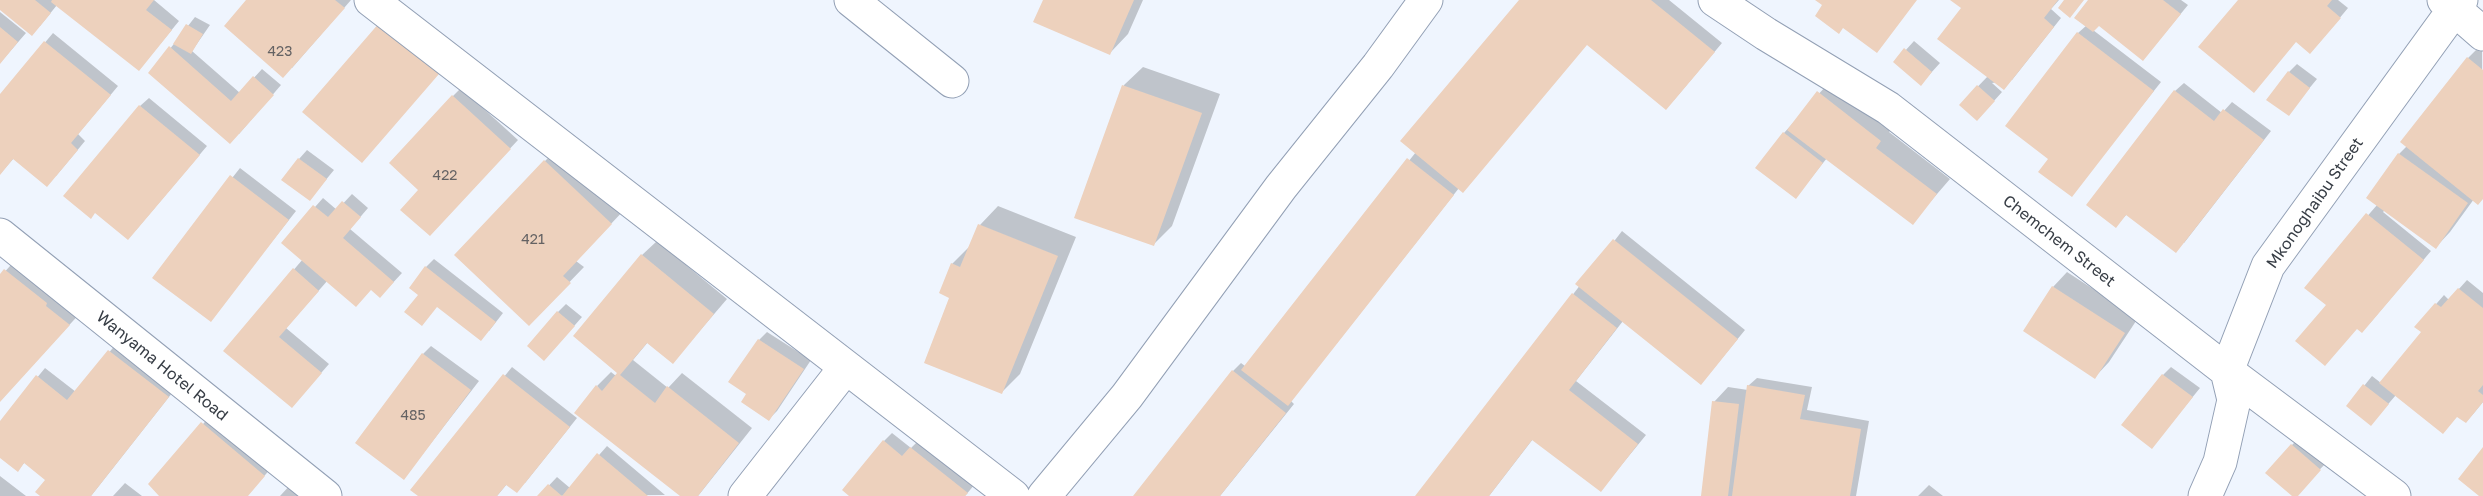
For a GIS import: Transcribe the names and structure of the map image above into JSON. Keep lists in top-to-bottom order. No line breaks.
{"streets":{"street":["Mkonoghaibu Street","Chemchem Street","Wanyama Hotel Road"]},"crossings":[["Mkonoghaibu Street","Chemchem Street"]],"house_numbers":["423","422","421","485"]}
